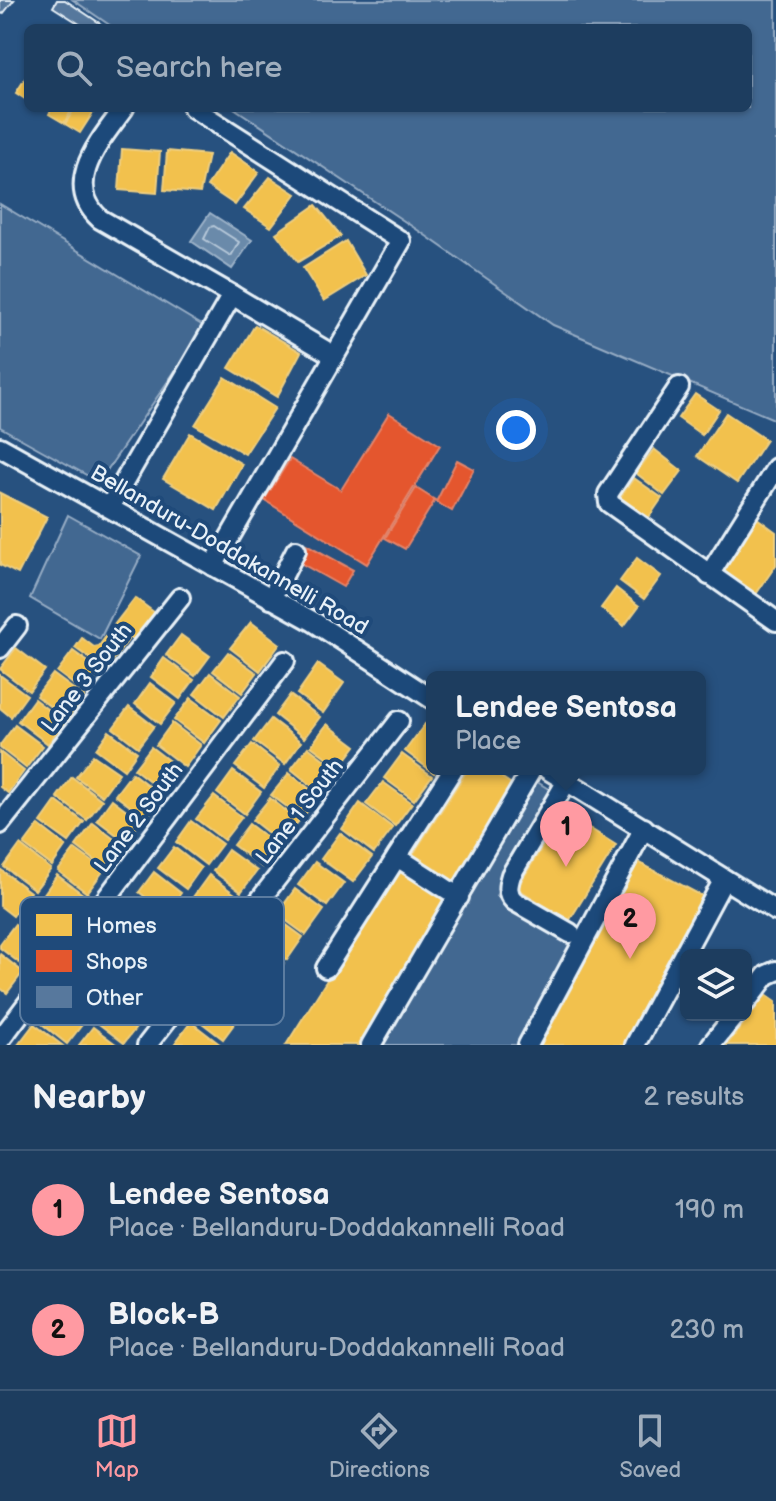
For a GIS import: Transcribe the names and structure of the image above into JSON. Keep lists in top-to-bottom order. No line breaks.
{"streets":{"street":["Bellanduru-Doddakannelli Road","Lane 3 South","Lane 1 South","Lane 2 South"]},"legend":["Homes","Shops","Other"],"page":{"search":"Search here","popup":["Lendee Sentosa","Place"],"pins":["1","2"],"heading":["Nearby","2 results"],"list":[{"mark":"1","name":"Lendee Sentosa","note":"Place · Bellanduru-Doddakannelli Road","value":"190 m"},{"mark":"2","name":"Block-B","note":"Place · Bellanduru-Doddakannelli Road","value":"230 m"}],"nav":["Map","Directions","Saved"]}}
